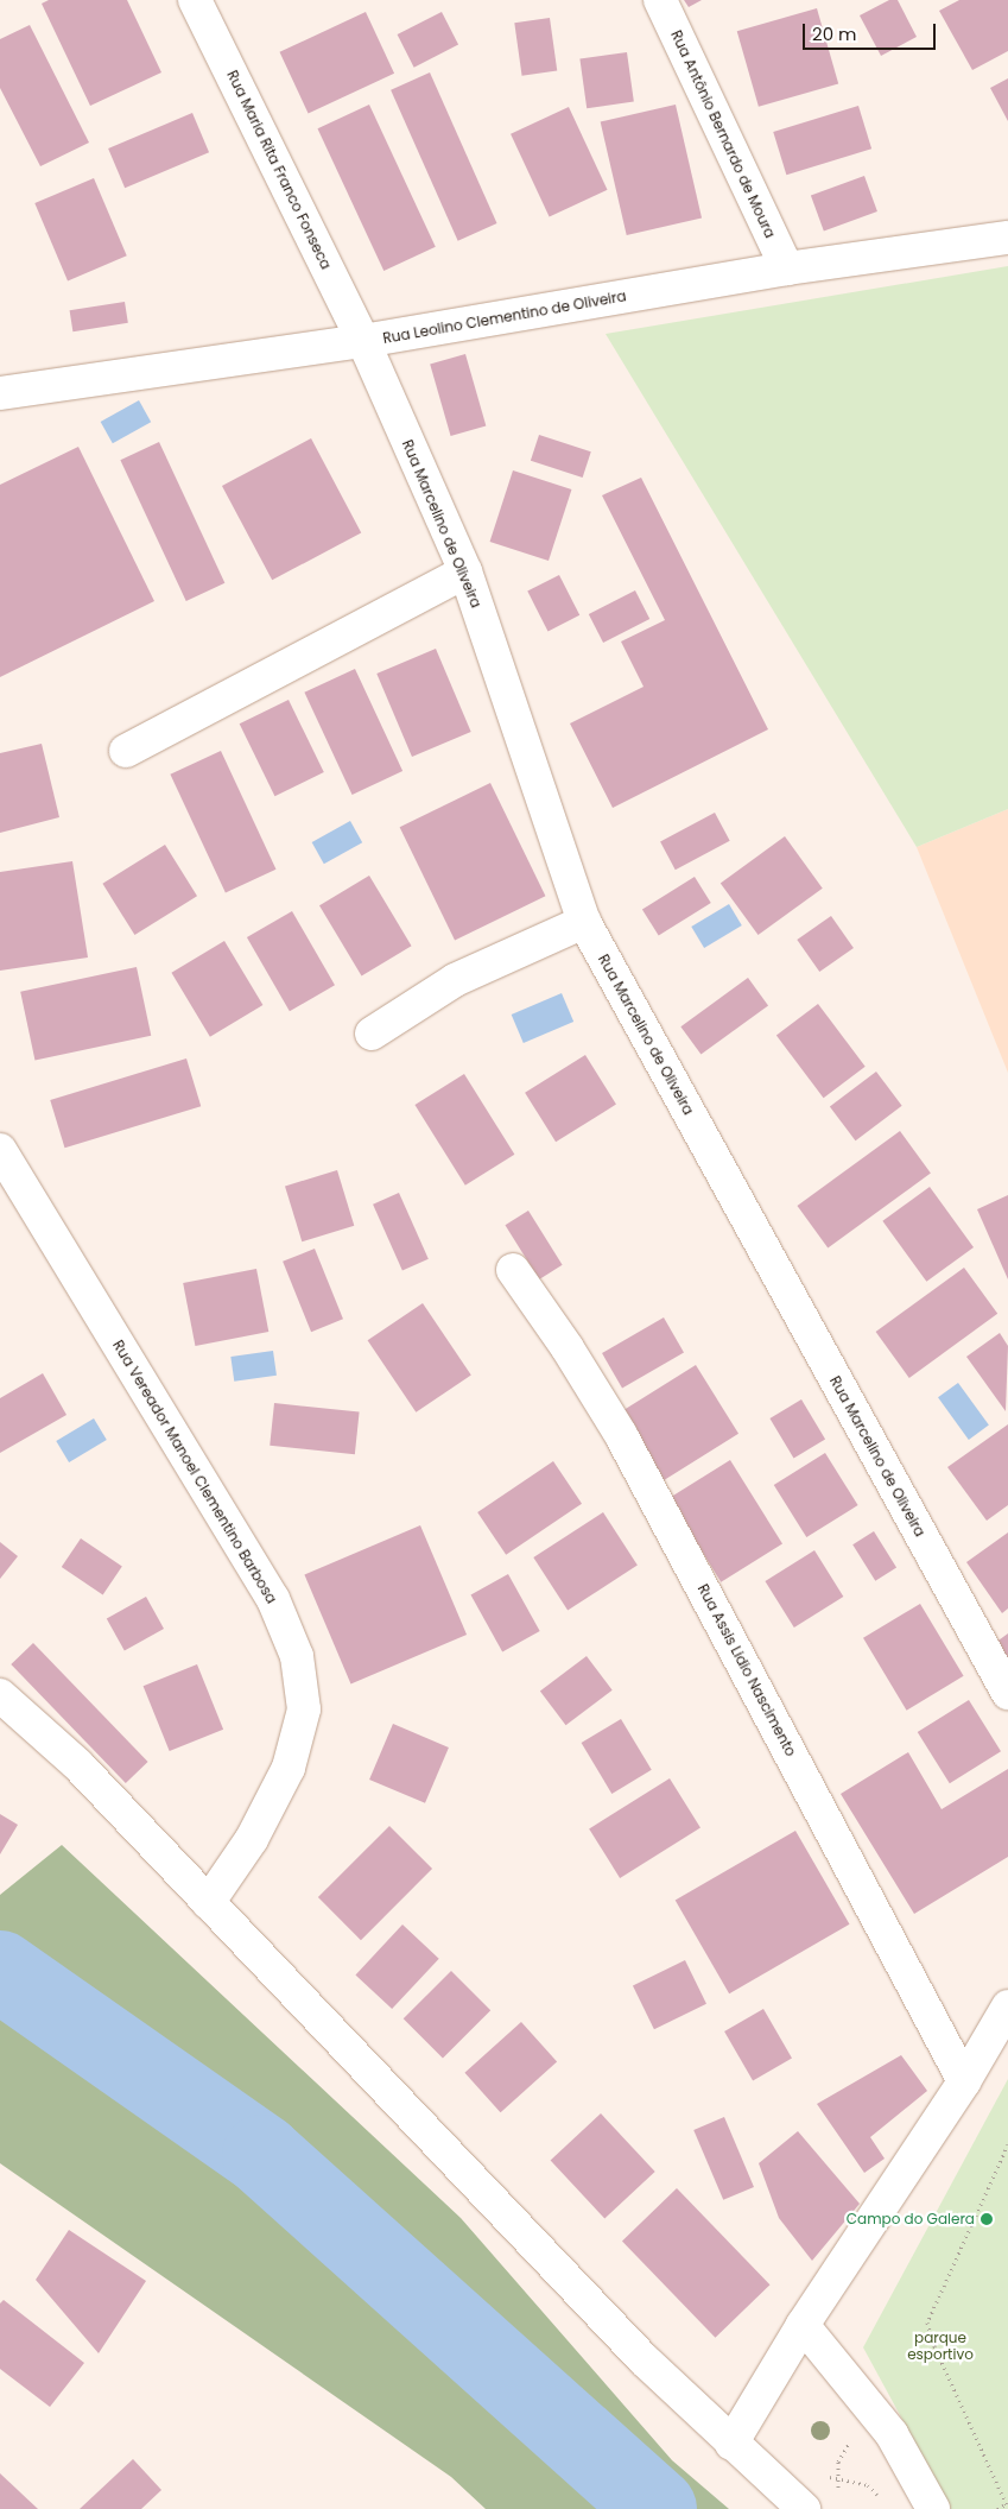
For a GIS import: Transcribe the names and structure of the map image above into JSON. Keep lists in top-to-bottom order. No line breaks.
{"streets":{"street":["Rua Antônio Bernardo de Moura","Rua Maria Rita Franco Fonseca","Rua Leolino Clementino de Oliveira","Rua Marcelino de Oliveira","Rua Vereador Manoel Clementino Barbosa","Rua Assis Lidio Nascimento"]},"crossings":[["Rua Antônio Bernardo de Moura","Rua Leolino Clementino de Oliveira"],["Rua Maria Rita Franco Fonseca","Rua Leolino Clementino de Oliveira"],["Rua Maria Rita Franco Fonseca","Rua Marcelino de Oliveira"],["Rua Leolino Clementino de Oliveira","Rua Marcelino de Oliveira"]],"parks":["parque esportivo"],"places":["Campo do Galera"],"scale_bar":"20 m"}
